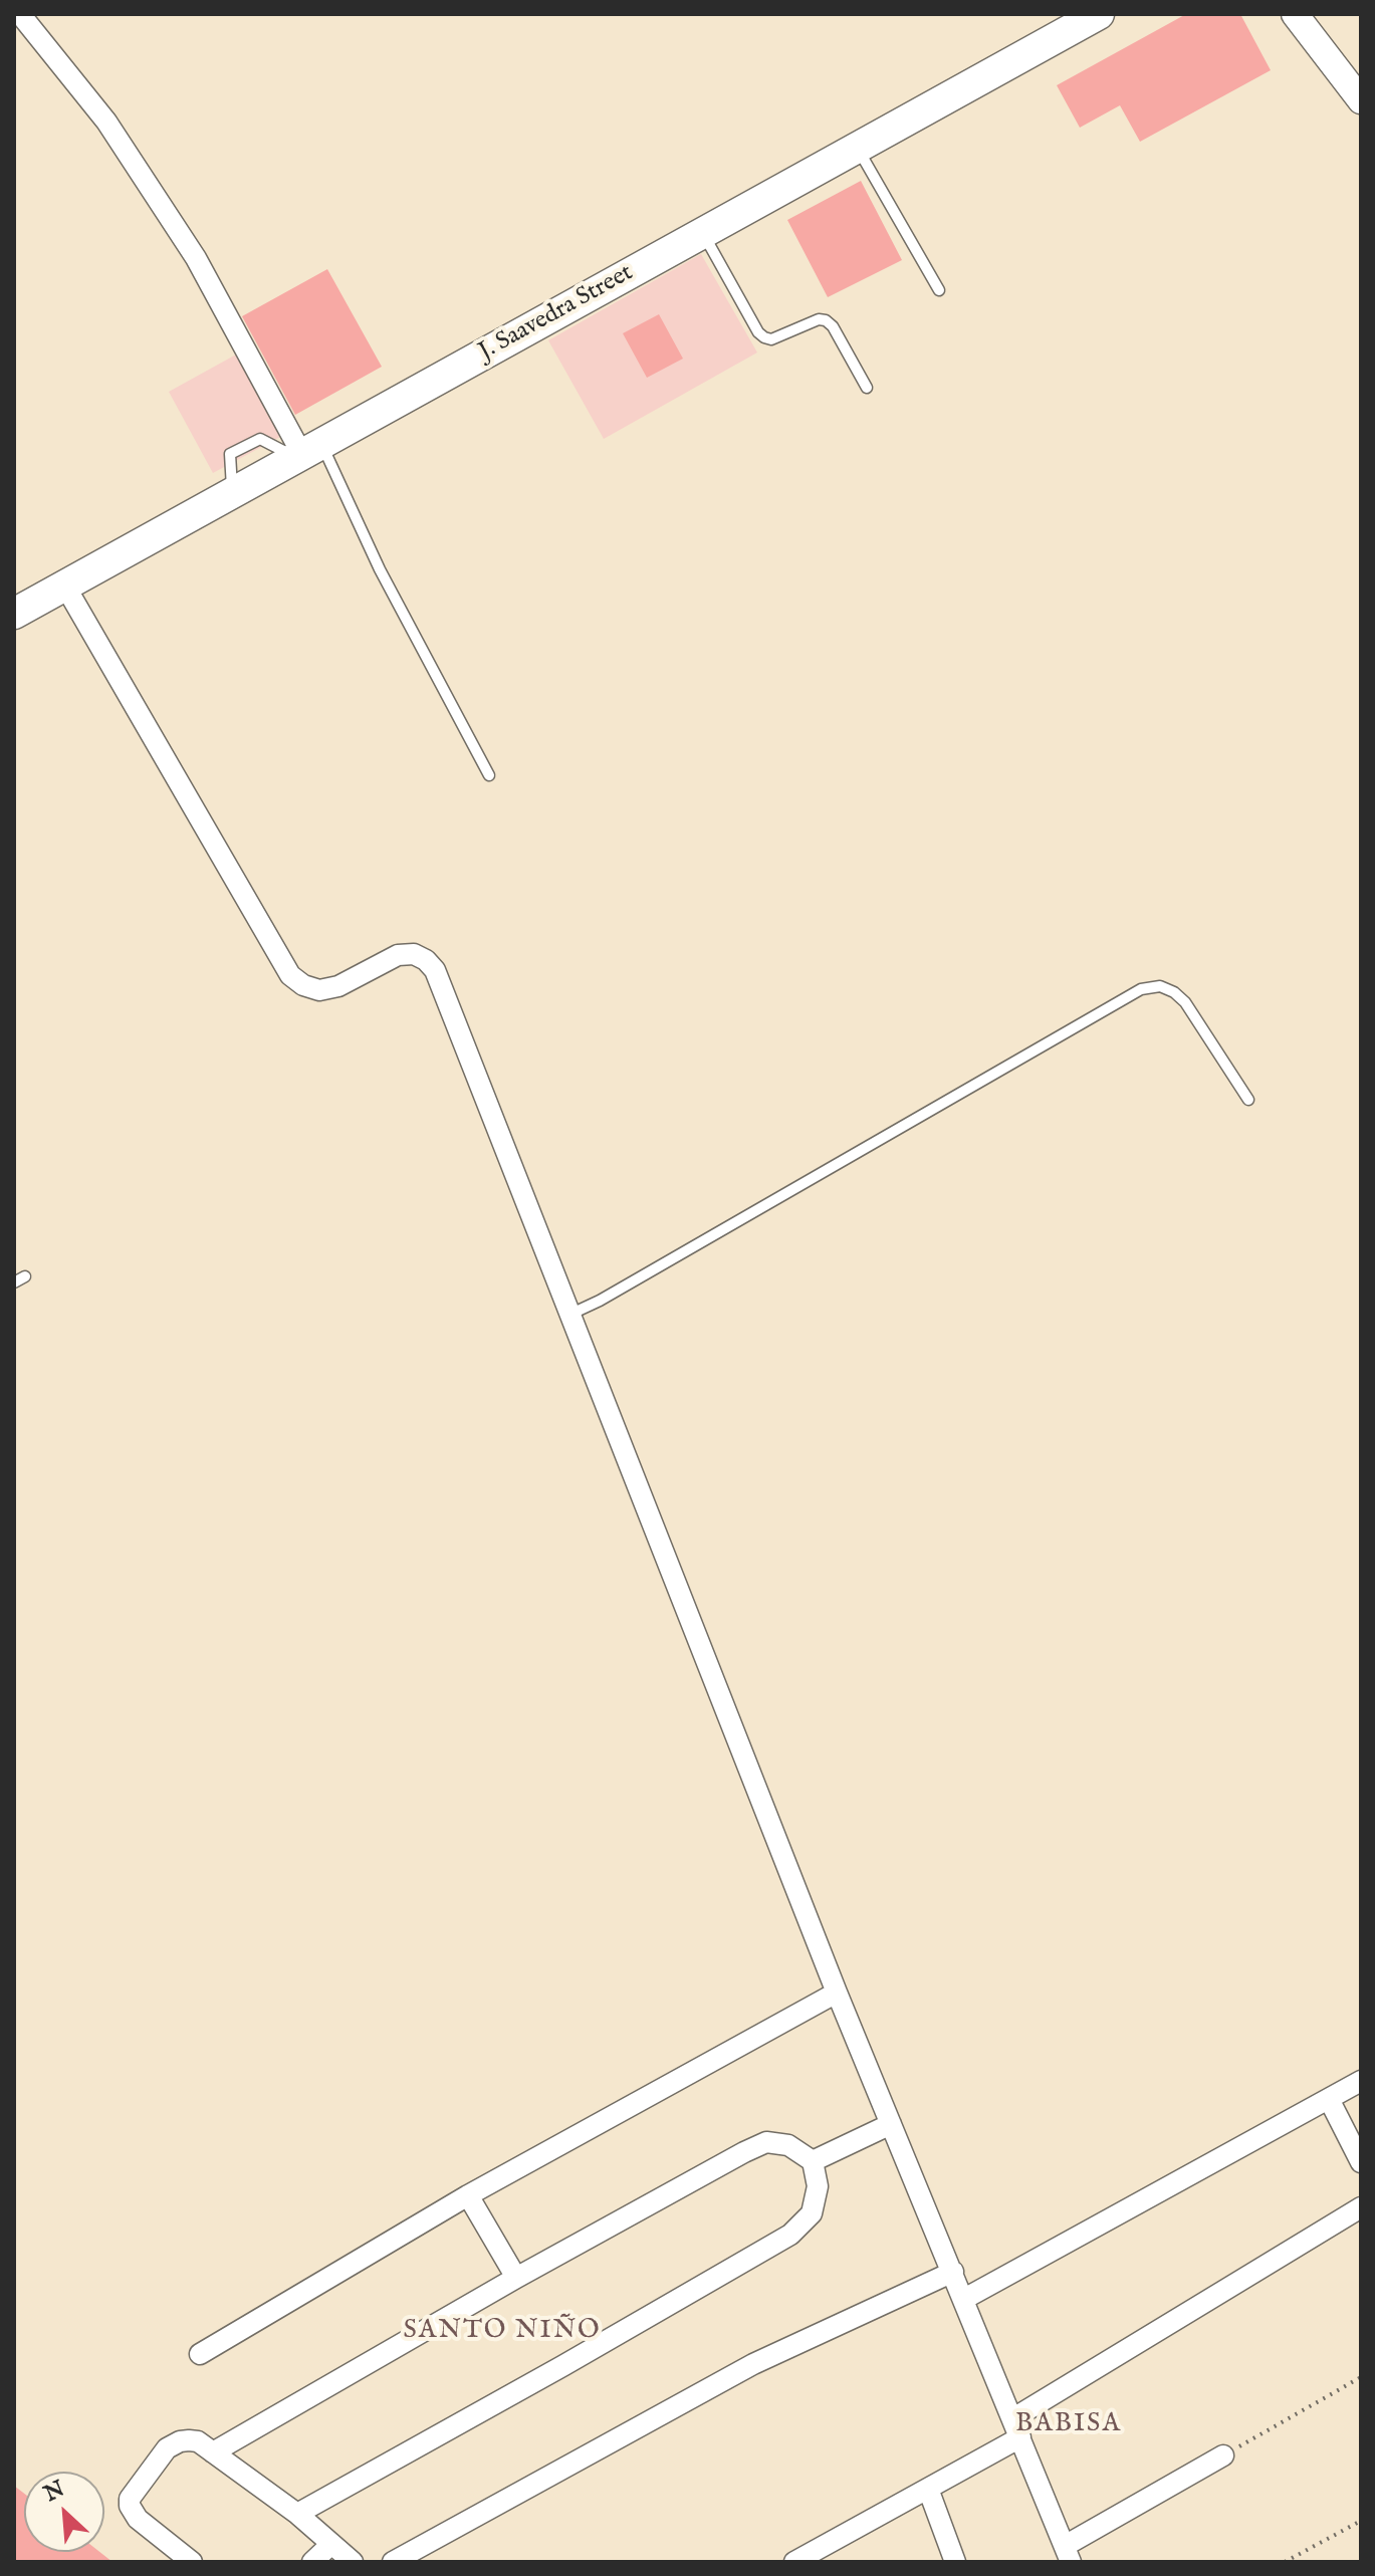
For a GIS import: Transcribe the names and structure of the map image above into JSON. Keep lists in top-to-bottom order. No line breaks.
{"streets":{"main road":["J. Saavedra Street"]},"districts":["SANTO NIÑO","BABISA"],"north":"top left"}
